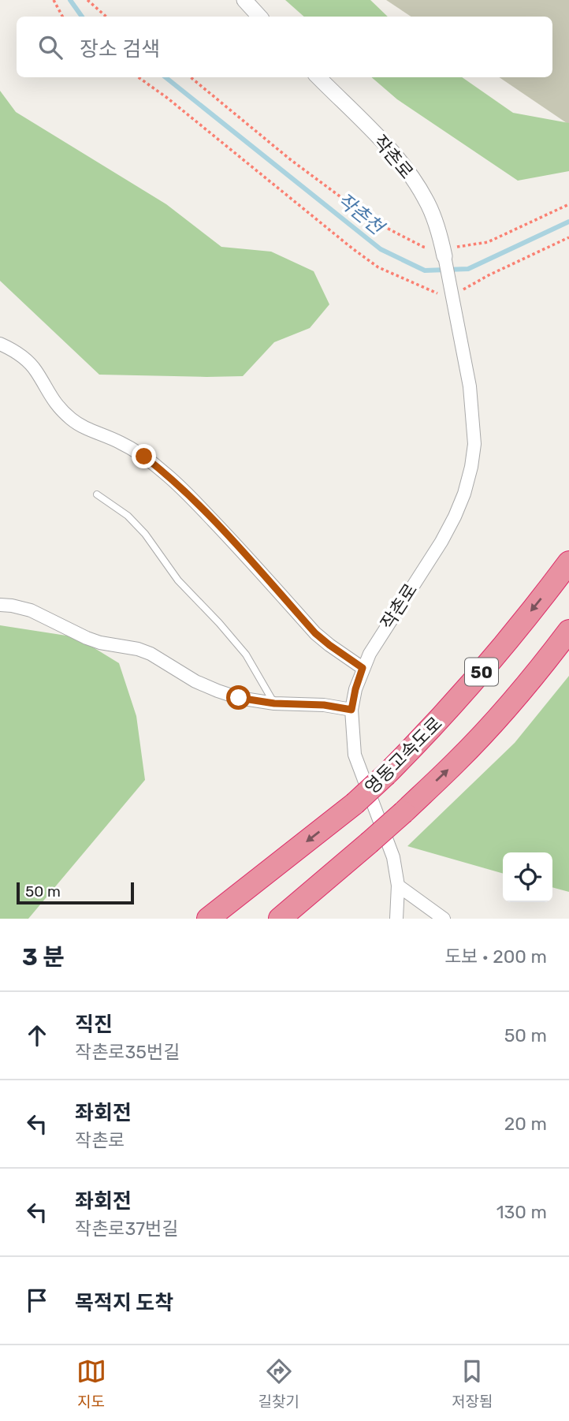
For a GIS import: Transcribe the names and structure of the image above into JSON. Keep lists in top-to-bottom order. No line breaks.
{"streets":{"highway":["50","영동고속도로"],"street":["작촌로"]},"water":["작촌천"],"scale_bar":"50 m","page":{"search":"장소 검색","scale":"50 m","heading":["3 분","도보 · 200 m"],"list":[["직진","작촌로35번길","50 m"],["좌회전","작촌로","20 m"],["좌회전","작촌로37번길","130 m"],"목적지 도착"],"nav":["지도","길찾기","저장됨"]}}
